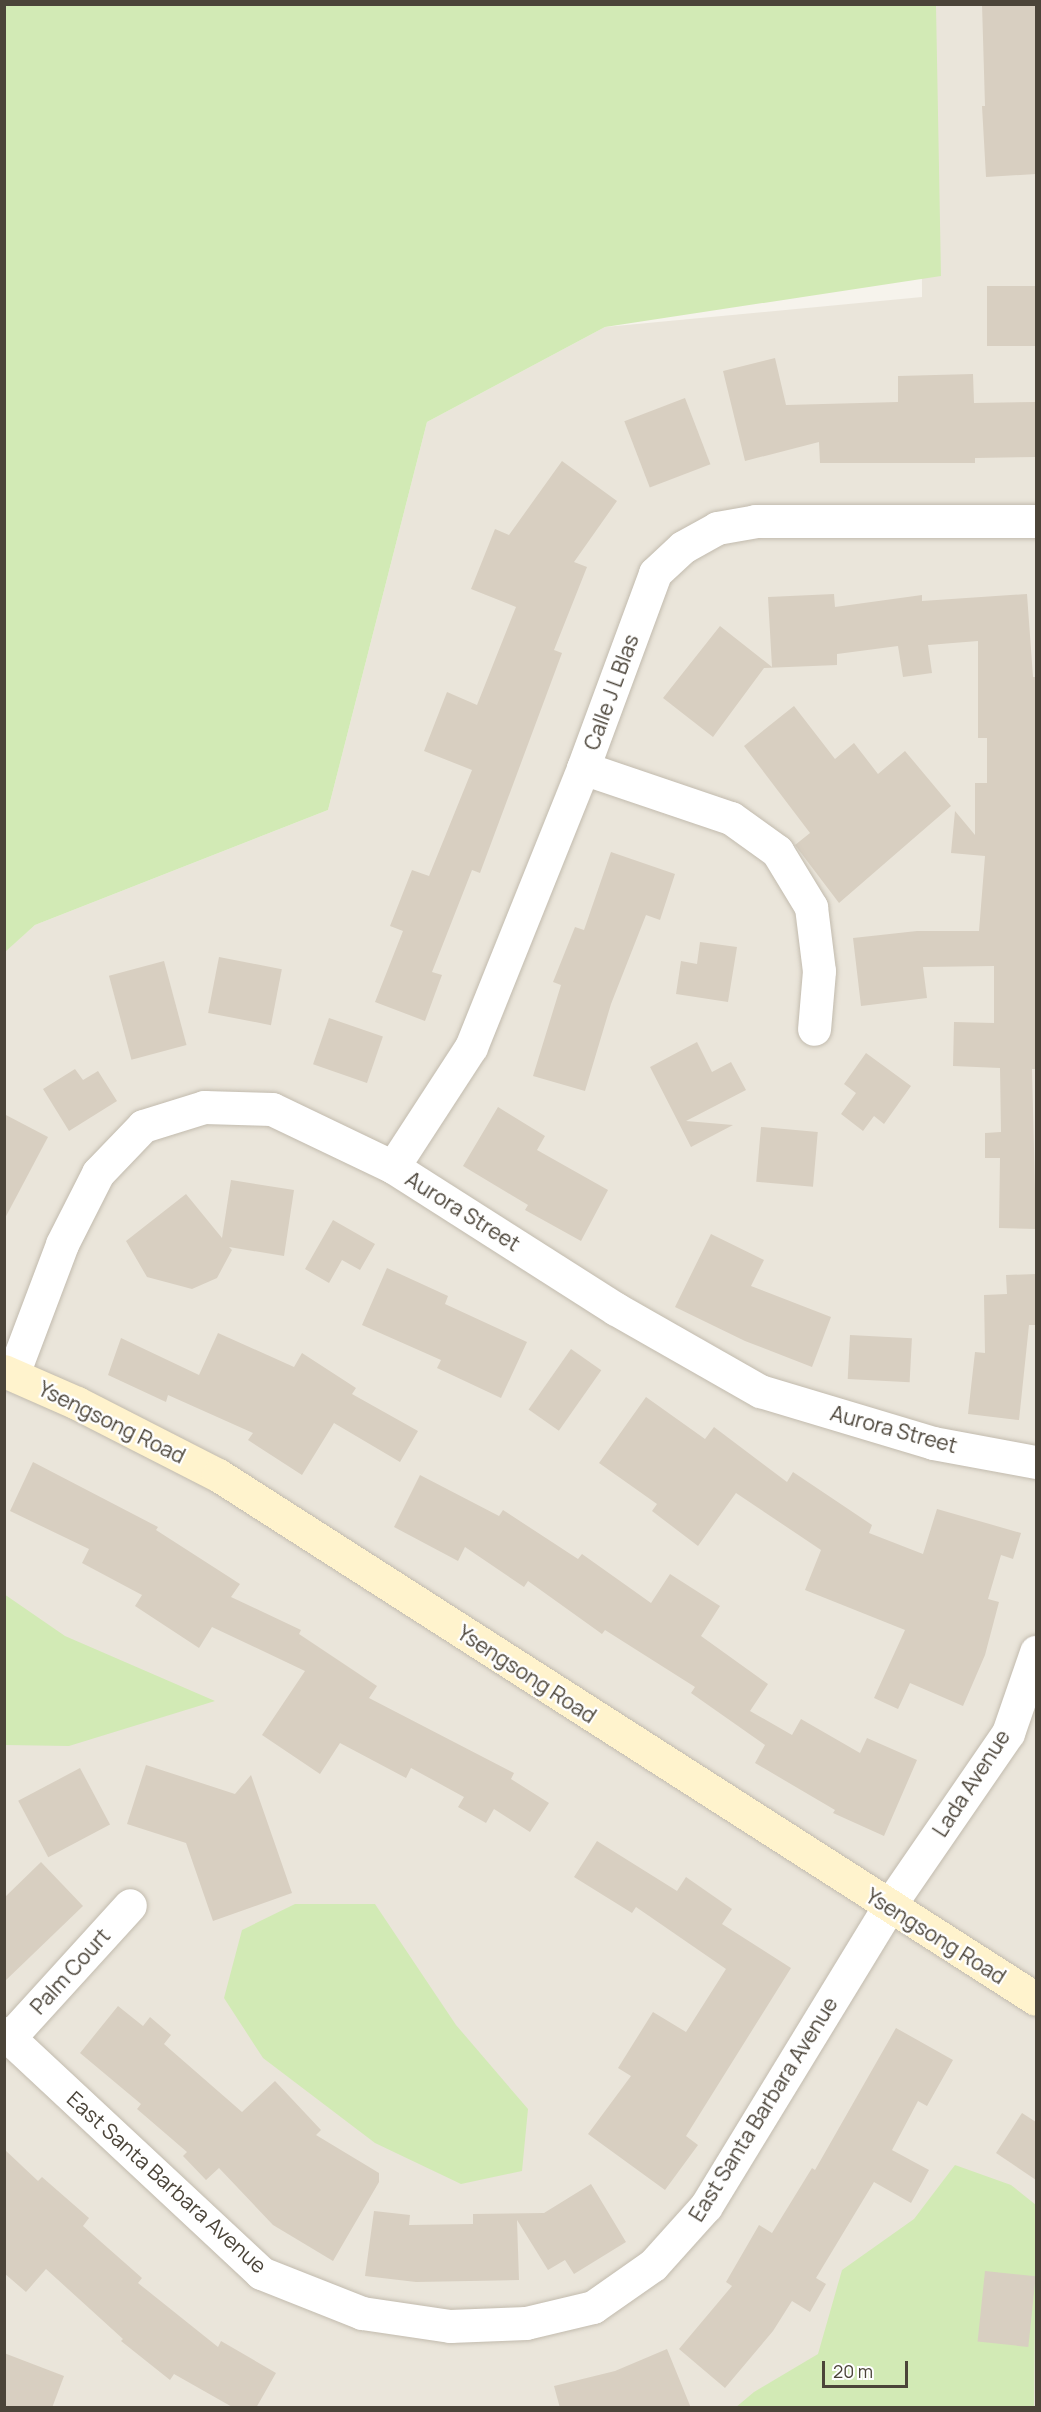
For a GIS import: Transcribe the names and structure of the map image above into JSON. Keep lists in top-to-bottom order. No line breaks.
{"streets":{"main road":["Ysengsong Road"],"street":["Calle J L Blas","Aurora Street","Lada Avenue","Palm Court","East Santa Barbara Avenue"]},"crossings":[["Calle J L Blas","Aurora Street"],["Aurora Street","Ysengsong Road"],["Ysengsong Road","Lada Avenue"],["Ysengsong Road","East Santa Barbara Avenue"],["Lada Avenue","East Santa Barbara Avenue"],["Palm Court","East Santa Barbara Avenue"]],"scale_bar":"20 m"}
